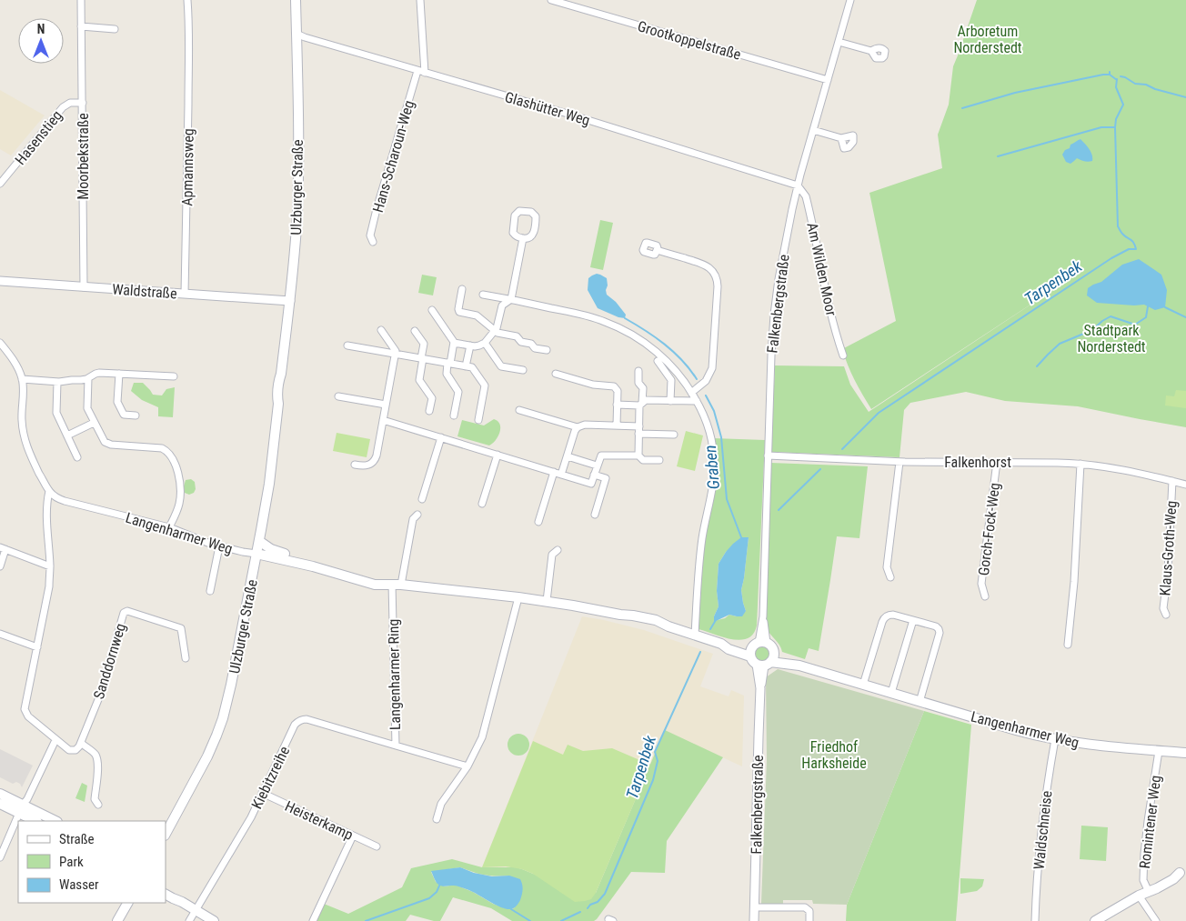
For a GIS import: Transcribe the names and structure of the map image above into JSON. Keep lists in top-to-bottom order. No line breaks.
{"streets":{"main road":["Ulzburger Straße","Langenharmer Weg"],"street":["Grootkoppelstraße","Glashütter Weg","Hasenstieg","Moorbekstraße","Hans-Scharoun-Weg","Apmannsweg","Am Wilden Moor","Waldstraße","Falkenbergstraße","Falkenhorst","Gorch-Fock-Weg","Klaus-Groth-Weg","Sanddornweg","Langenharmer Ring","Kiebitzreihe","Heisterkamp","Romintener Weg","Waldschneise"]},"crossings":[["Grootkoppelstraße","Falkenbergstraße"],["Glashütter Weg","Hans-Scharoun-Weg"],["Glashütter Weg","Ulzburger Straße"],["Glashütter Weg","Am Wilden Moor"],["Glashütter Weg","Falkenbergstraße"],["Hasenstieg","Moorbekstraße"],["Moorbekstraße","Waldstraße"],["Apmannsweg","Waldstraße"],["Ulzburger Straße","Waldstraße"],["Ulzburger Straße","Langenharmer Weg"],["Am Wilden Moor","Falkenbergstraße"],["Falkenbergstraße","Falkenhorst"],["Falkenbergstraße","Langenharmer Weg"],["Falkenhorst","Gorch-Fock-Weg"],["Falkenhorst","Klaus-Groth-Weg"],["Langenharmer Weg","Langenharmer Ring"],["Langenharmer Weg","Romintener Weg"],["Langenharmer Weg","Waldschneise"],["Langenharmer Ring","Kiebitzreihe"],["Kiebitzreihe","Heisterkamp"]],"water":["Tarpenbek","Graben"],"parks":["Arboretum Norderstedt","Stadtpark Norderstedt","Friedhof Harksheide"],"legend":["Straße","Park","Wasser"],"north":"top"}
